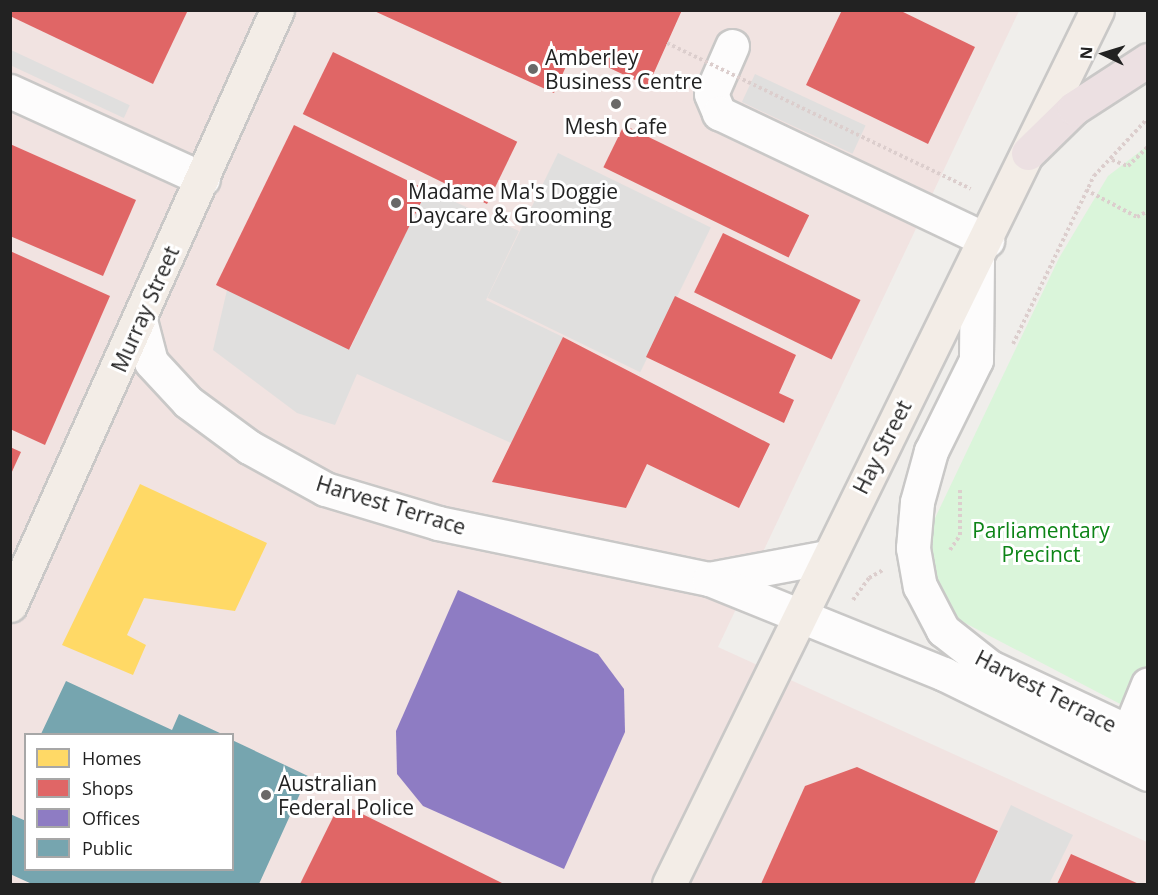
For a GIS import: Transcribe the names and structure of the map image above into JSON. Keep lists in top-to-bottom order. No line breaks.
{"streets":{"main road":["Murray Street","Hay Street"],"street":["Harvest Terrace"]},"crossings":[["Murray Street","Harvest Terrace"],["Hay Street","Harvest Terrace"]],"parks":["Parliamentary Precinct"],"places":["Amberley Business Centre","Mesh Cafe","Madame Ma's Doggie Daycare & Grooming","Australian Federal Police"],"legend":["Homes","Shops","Offices","Public"],"north":"left"}
